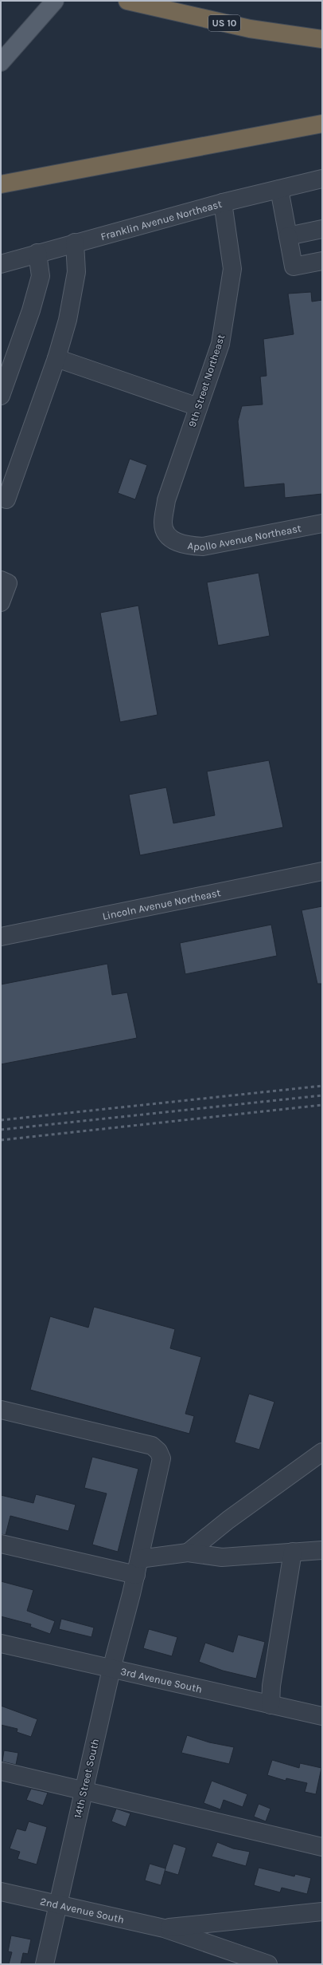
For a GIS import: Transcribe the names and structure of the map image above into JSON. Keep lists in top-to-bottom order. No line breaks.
{"streets":{"highway":["US 10"],"street":["Franklin Avenue Northeast","9th Street Northeast","Apollo Avenue Northeast","Lincoln Avenue Northeast","3rd Avenue South","14th Street South","2nd Avenue South"]},"crossings":[["Franklin Avenue Northeast","9th Street Northeast"],["9th Street Northeast","Apollo Avenue Northeast"],["3rd Avenue South","14th Street South"],["14th Street South","2nd Avenue South"]]}
